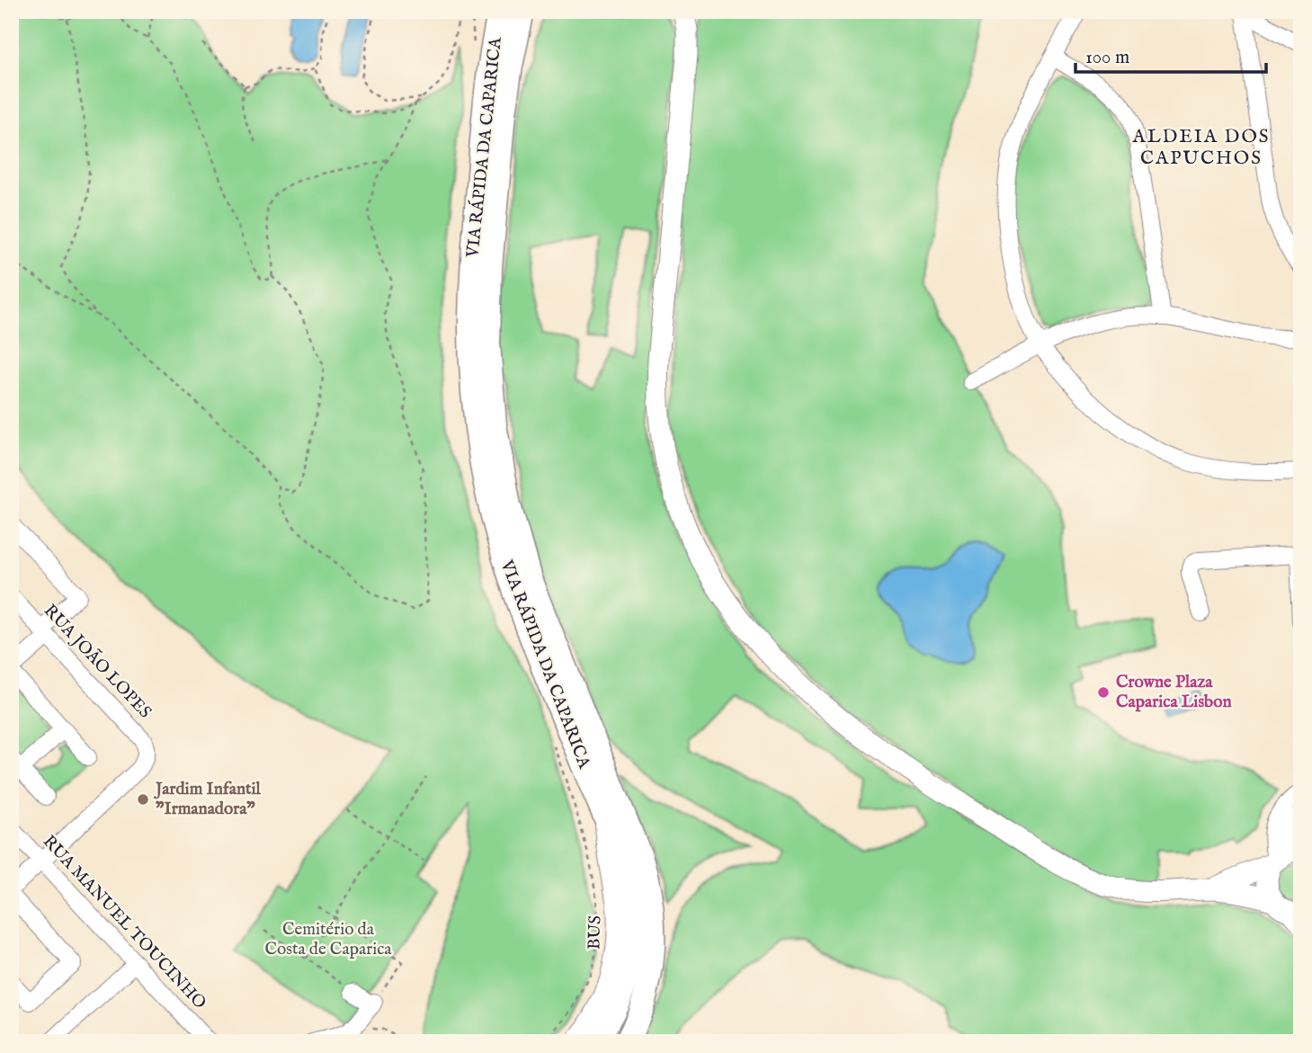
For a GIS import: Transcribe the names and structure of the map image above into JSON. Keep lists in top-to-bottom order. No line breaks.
{"streets":{"highway":["VIA RÁPIDA DA CAPARICA"],"street":["RUA JOÃO LOPES","RUA MANUEL TOUCINHO","BUS"]},"crossings":[["VIA RÁPIDA DA CAPARICA","BUS"],["RUA JOÃO LOPES","RUA MANUEL TOUCINHO"]],"districts":["ALDEIA DOS CAPUCHOS"],"parks":["Cemitério da Costa de Caparica"],"places":["Crowne Plaza Caparica Lisbon","Jardim Infantil \"Irmanadora\""],"scale_bar":"100 m"}
